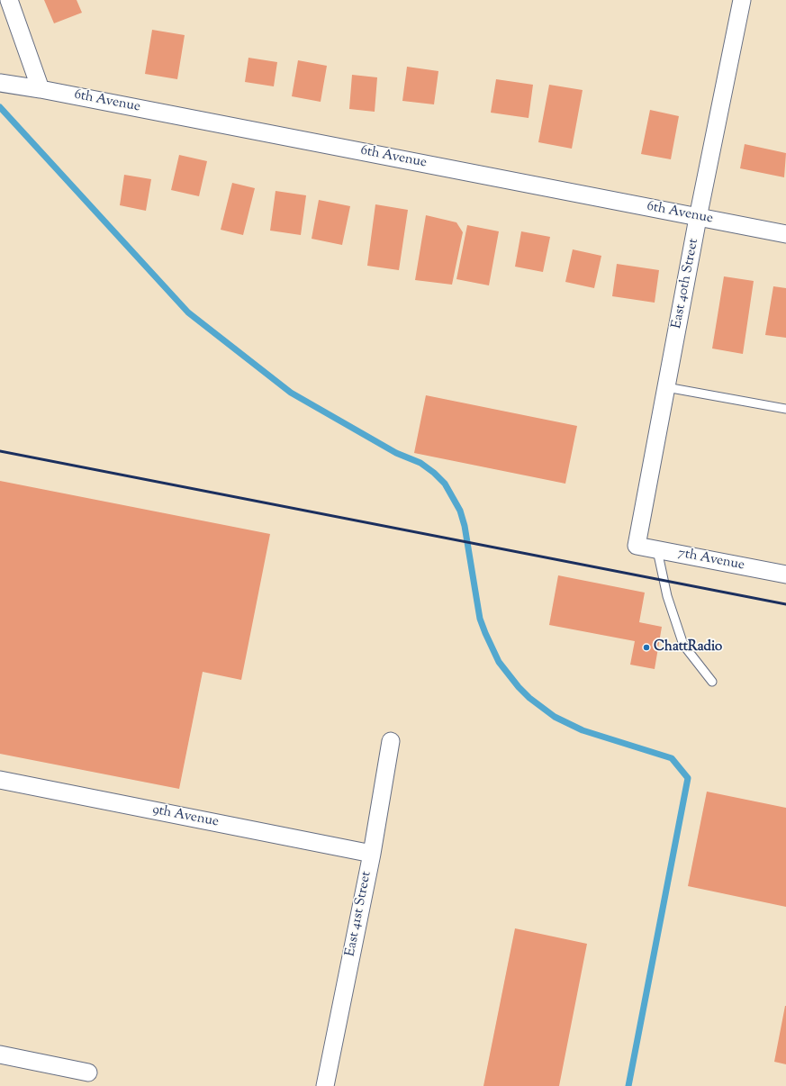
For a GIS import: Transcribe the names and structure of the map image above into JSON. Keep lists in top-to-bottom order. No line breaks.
{"streets":{"street":["6th Avenue","East 40th Street","7th Avenue","9th Avenue","East 41st Street"]},"crossings":[["6th Avenue","East 40th Street"],["East 40th Street","7th Avenue"],["9th Avenue","East 41st Street"]],"places":["ChattRadio"]}
